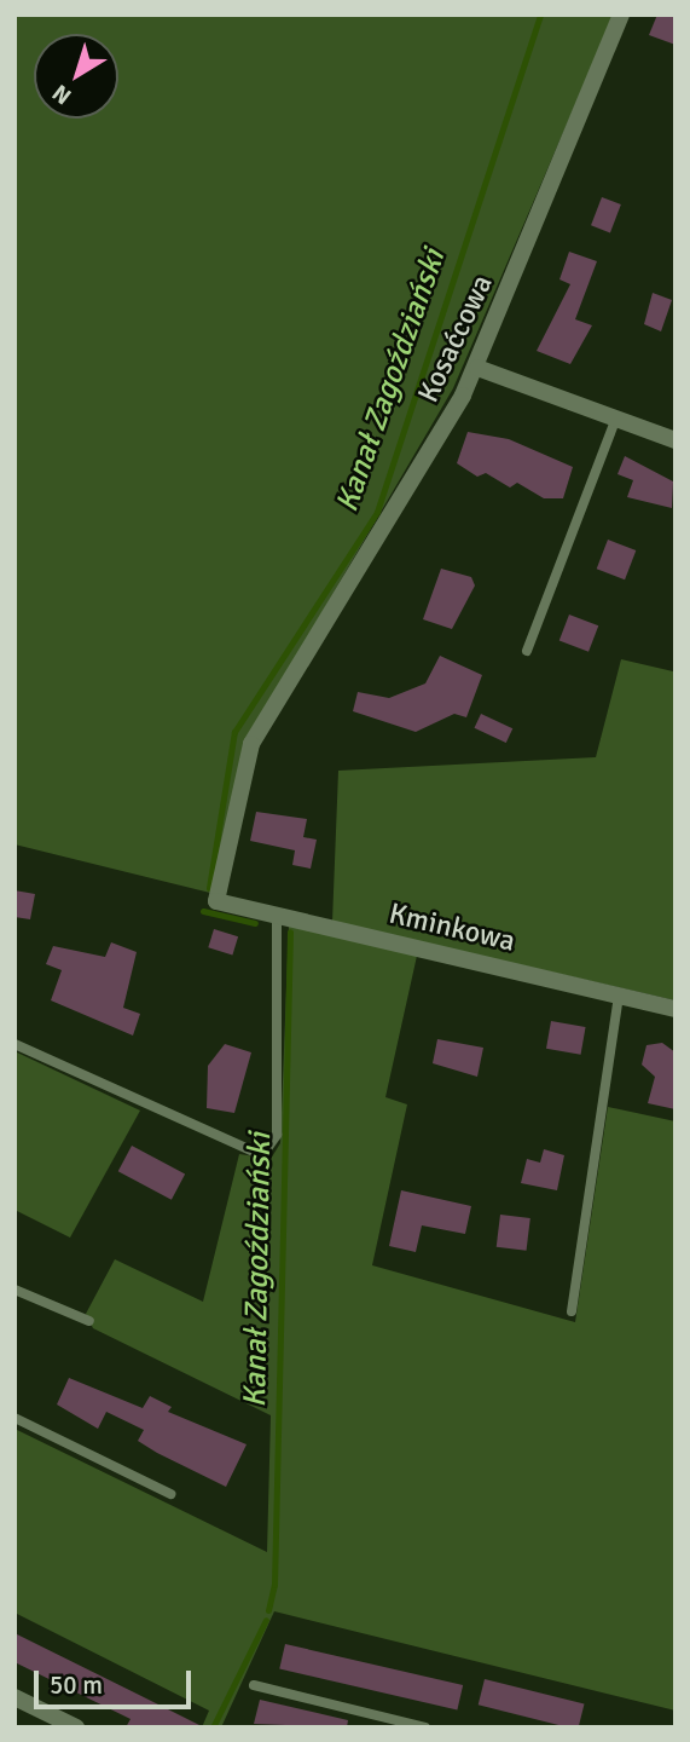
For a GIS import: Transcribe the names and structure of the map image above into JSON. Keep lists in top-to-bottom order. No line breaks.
{"streets":{"street":["Kosaćcowa","Kminkowa"]},"crossings":[["Kosaćcowa","Kminkowa"]],"water":["Kanał Zagoździański"],"scale_bar":"50 m","north":"bottom left"}
